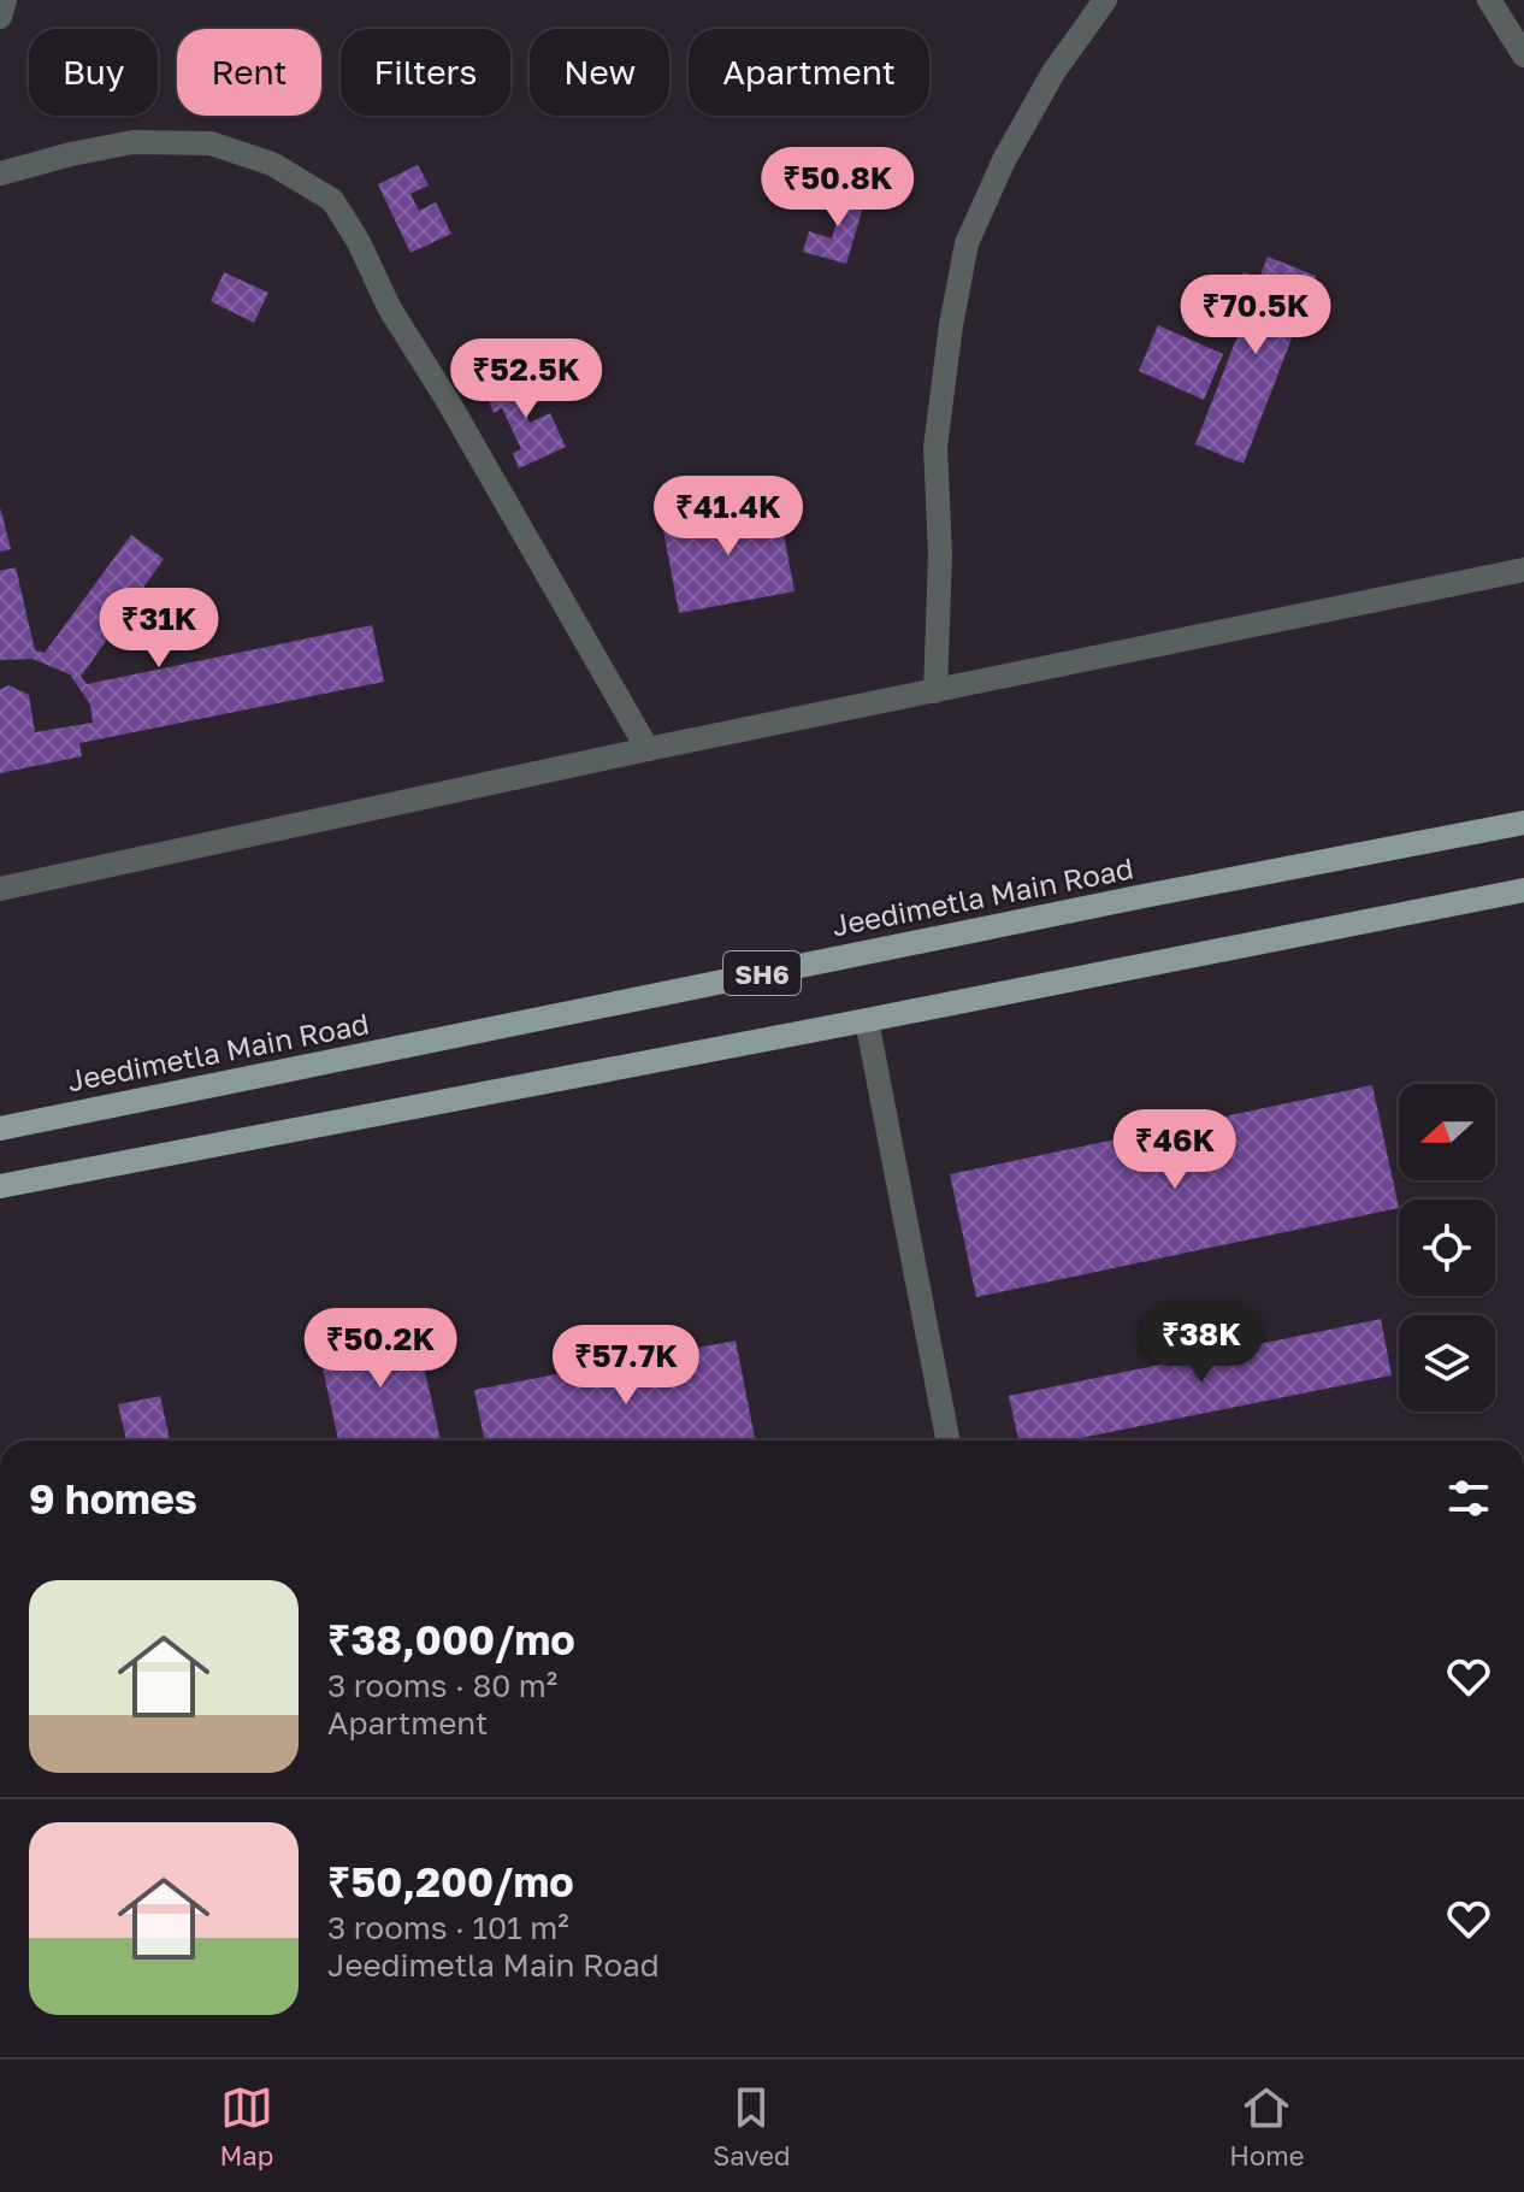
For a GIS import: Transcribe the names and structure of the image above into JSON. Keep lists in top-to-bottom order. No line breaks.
{"streets":{"main road":["Jeedimetla Main Road","SH6"]},"north":"left","page":{"chip":["Buy","Rent","Filters","New","Apartment"],"price":["₹50.8K","₹70.5K","₹52.5K","₹41.4K","₹31K","₹46K","₹38K","₹50.2K","₹57.7K"],"heading":"9 homes","list":[{"name":"₹38,000/mo","note":"3 rooms · 80 m² · Apartment"},{"name":"₹50,200/mo","note":"3 rooms · 101 m² · Jeedimetla Main Road"}],"tabs":["Map","Saved","Home"]}}
